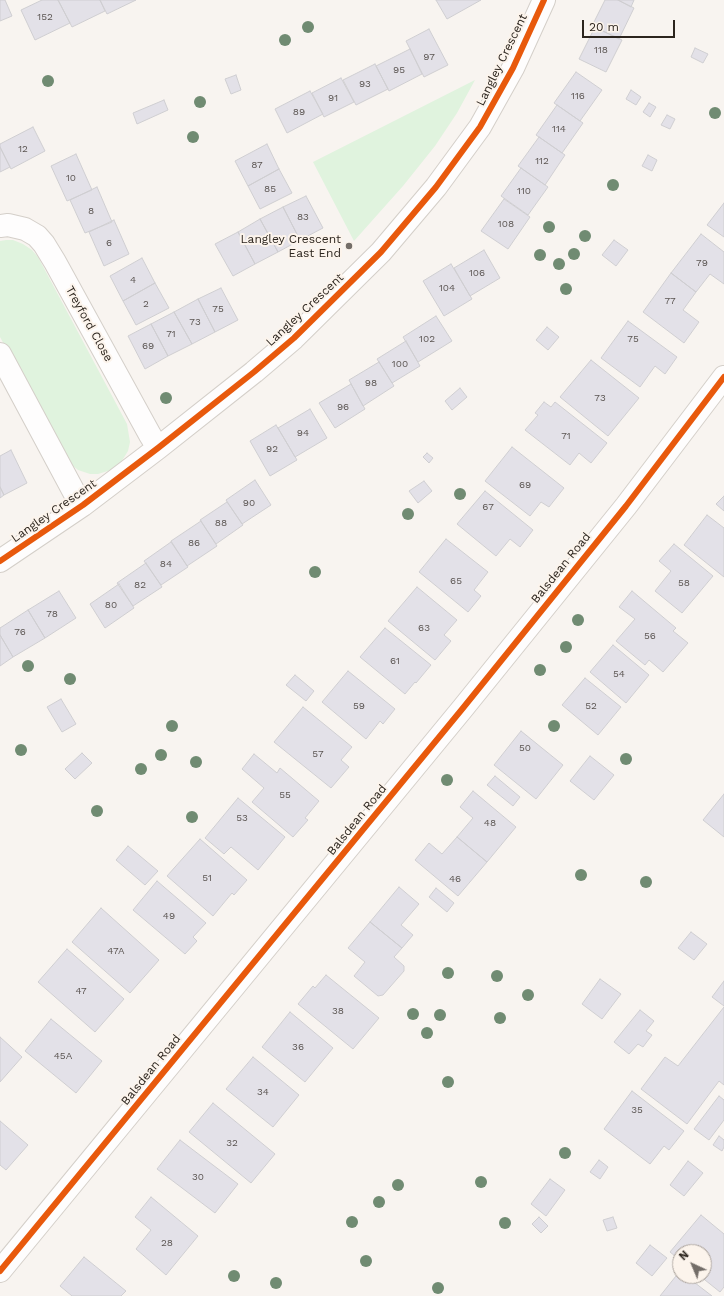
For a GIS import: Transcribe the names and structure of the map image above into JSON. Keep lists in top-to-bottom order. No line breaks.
{"streets":{"street":["Langley Crescent","Treyford Close","Balsdean Road"]},"crossings":[["Langley Crescent","Treyford Close"]],"places":["Langley Crescent East End"],"house_numbers":["152","118","97","95","93","116","91","89","114","12","112","87","10","85","110","8","83","108","6","79","106","4","104","77","2","75","73","71","102","75","69","100","98","73","96","94","71","92","69","90","67","88","86","84","65","58","82","80","78","63","76","56","61","54","59","52","50","57","55","53","48","51","46","49","47A","47","38","36","45A","34","35","32","30","28"],"scale_bar":"20 m","north":"top left"}
